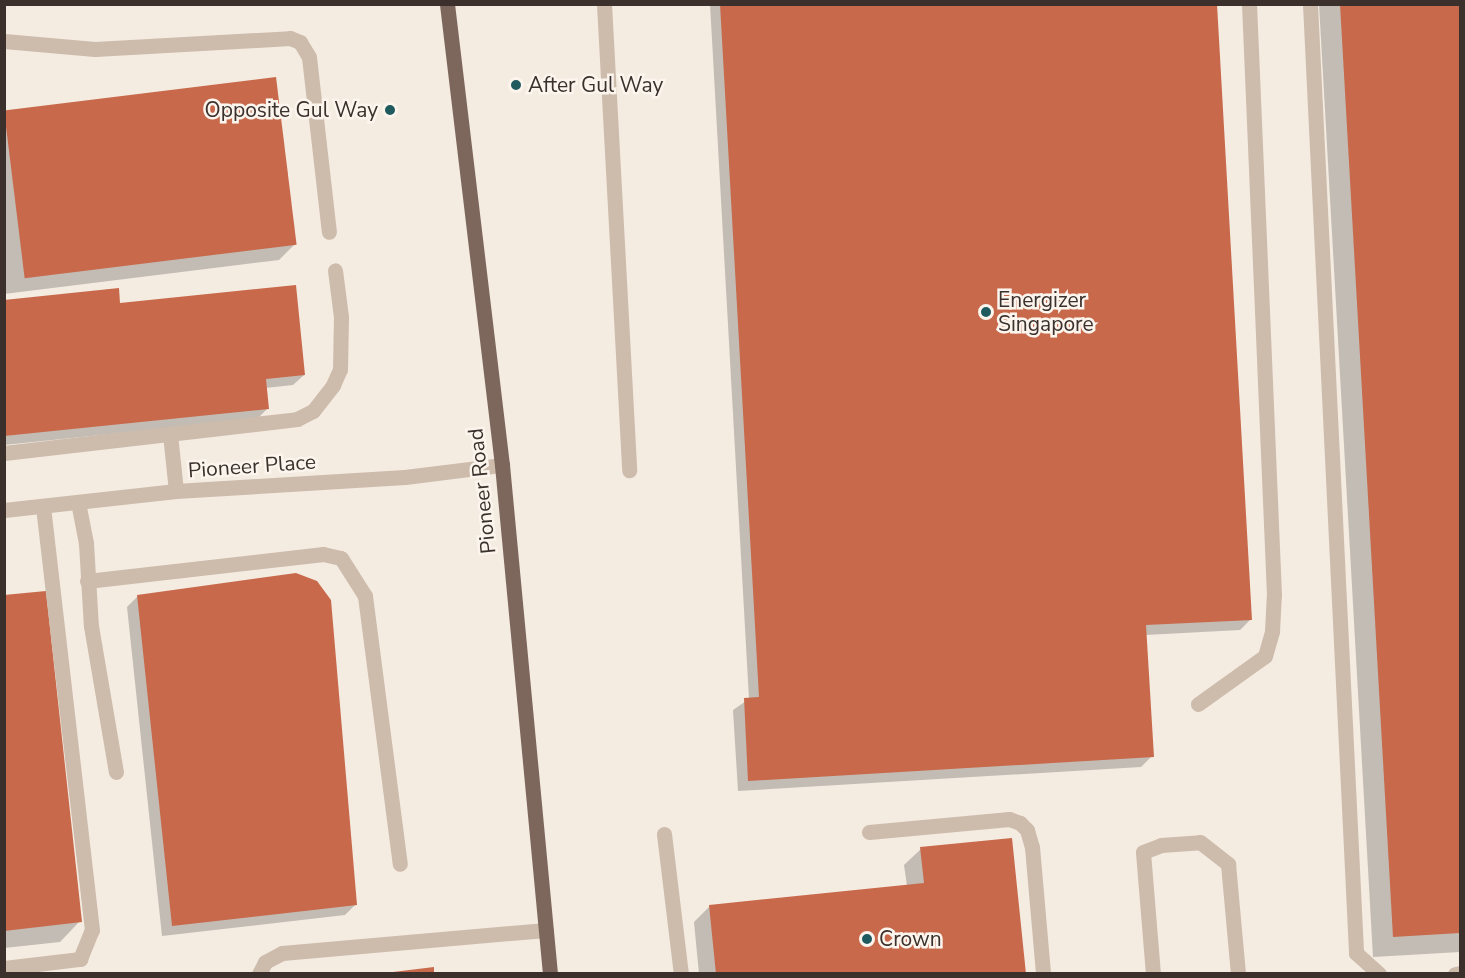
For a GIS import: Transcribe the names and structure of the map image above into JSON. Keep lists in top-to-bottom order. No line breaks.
{"streets":{"main road":["Pioneer Road"],"street":["Pioneer Place"]},"crossings":[["Pioneer Place","Pioneer Road"]],"places":["After Gul Way","Opposite Gul Way","Energizer Singapore","Crown"]}
